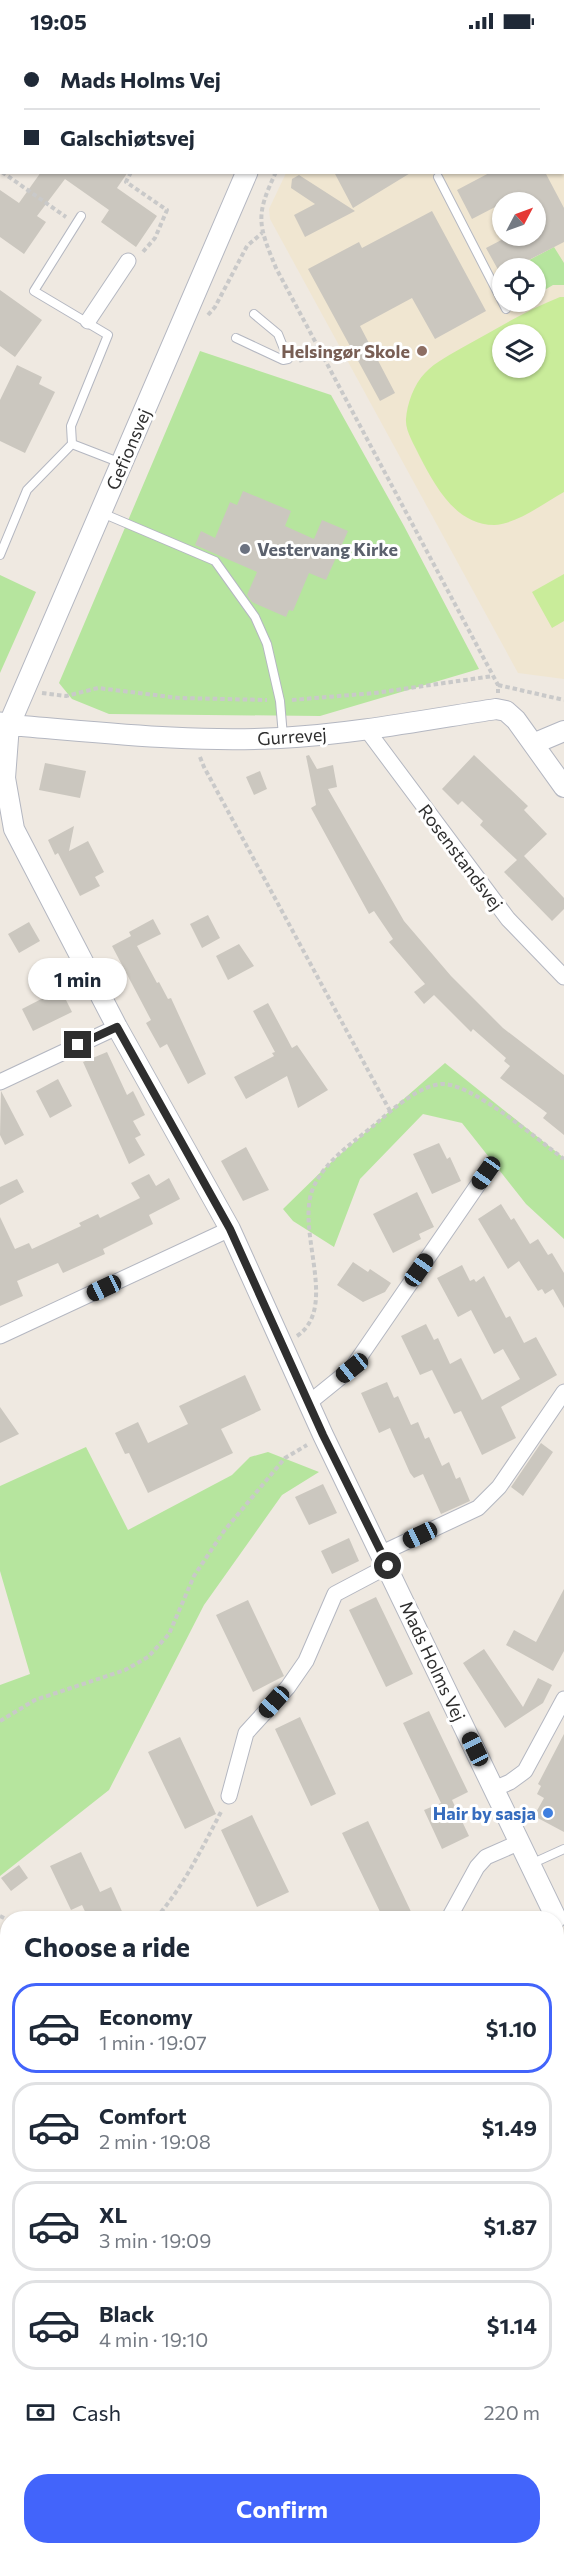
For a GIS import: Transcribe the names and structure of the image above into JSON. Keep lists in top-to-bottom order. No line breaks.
{"streets":{"main road":["Gefionsvej"],"street":["Gurrevej","Rosenstandsvej","Mads Holms Vej"]},"crossings":[["Gefionsvej","Gurrevej"],["Gefionsvej","Mads Holms Vej"],["Gurrevej","Rosenstandsvej"],["Gurrevej","Mads Holms Vej"]],"places":["Helsingør Skole","Vestervang Kirke","Hair by sasja"],"north":"top right","page":{"status":"19:05","banner":["Mads Holms Vej","Galschiøtsvej"],"bubble":"1 min","heading":"Choose a ride","list":[{"name":"Economy","note":"1 min · 19:07","value":"$1.10"},{"name":"Comfort","note":"2 min · 19:08","value":"$1.49"},{"name":"XL","note":"3 min · 19:09","value":"$1.87"},{"name":"Black","note":"4 min · 19:10","value":"$1.14"}],"pay":["Cash","220 m"],"buttons":"Confirm"}}
